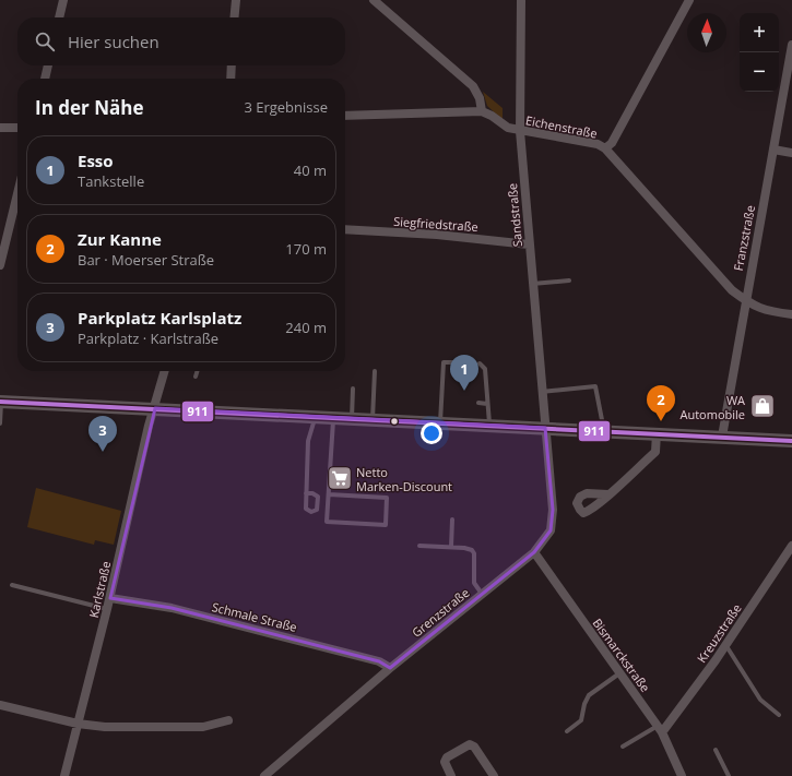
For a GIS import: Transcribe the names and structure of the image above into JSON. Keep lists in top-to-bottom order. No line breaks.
{"streets":{"street":["Eichenstraße","Sandstraße","Siegfriedstraße","Franzstraße","Karlstraße","Grenzstraße","Schmale Straße","Kreuzstraße","Bismarckstraße"]},"crossings":[["Eichenstraße","Sandstraße"],["Eichenstraße","Franzstraße"],["Sandstraße","Siegfriedstraße"],["Sandstraße","Grenzstraße"],["Karlstraße","Schmale Straße"],["Grenzstraße","Schmale Straße"],["Grenzstraße","Bismarckstraße"],["Kreuzstraße","Bismarckstraße"]],"places":{"shop":["WA Automobile"],"supermarket":["Netto Marken-Discount"]},"lines":["transit line 911"],"north":"top","page":{"map_buttons":["+","−"],"search":"Hier suchen","heading":["In der Nähe","3 Ergebnisse"],"list":[{"mark":"1","name":"Esso","note":"Tankstelle","value":"40 m"},{"mark":"2","name":"Zur Kanne","note":"Bar · Moerser Straße","value":"170 m"},{"mark":"3","name":"Parkplatz Karlsplatz","note":"Parkplatz · Karlstraße","value":"240 m"}],"pins":["1","2","3"]}}
